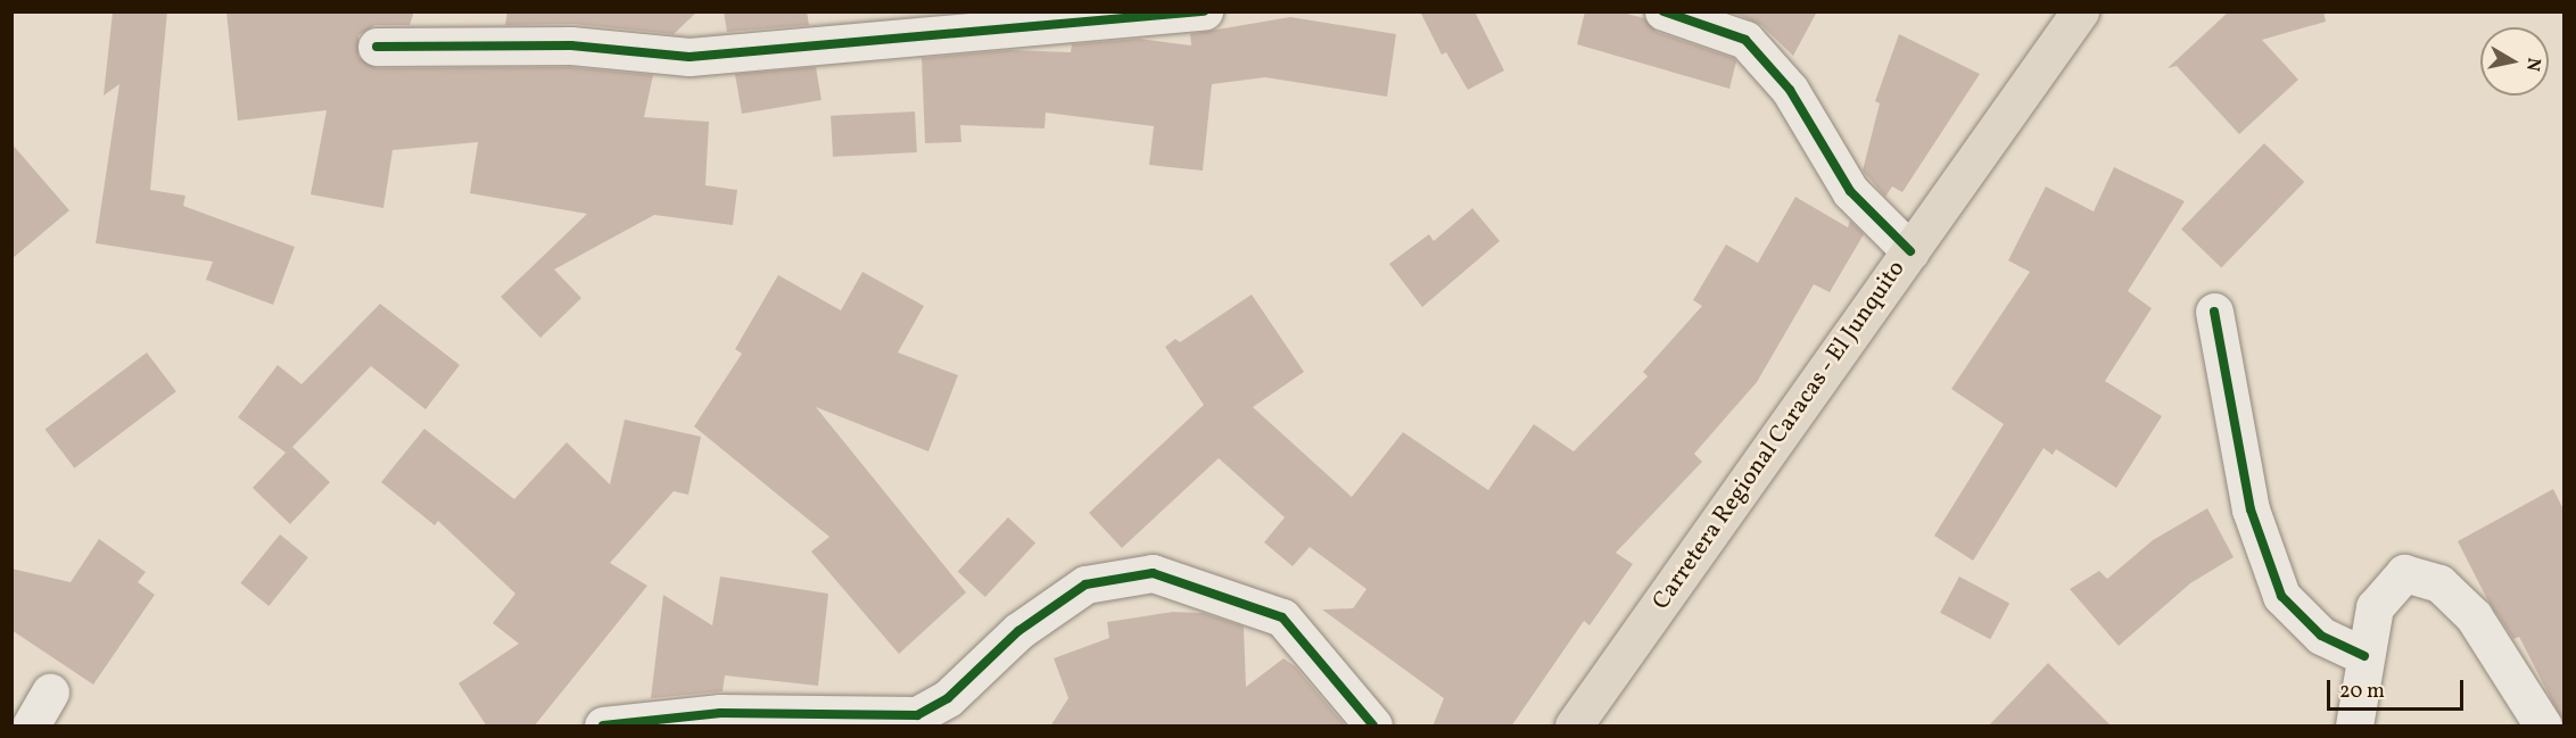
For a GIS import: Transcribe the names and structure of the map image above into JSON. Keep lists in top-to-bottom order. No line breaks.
{"streets":{"main road":["Carretera Regional Caracas - El Junquito"]},"scale_bar":"20 m","north":"right"}
